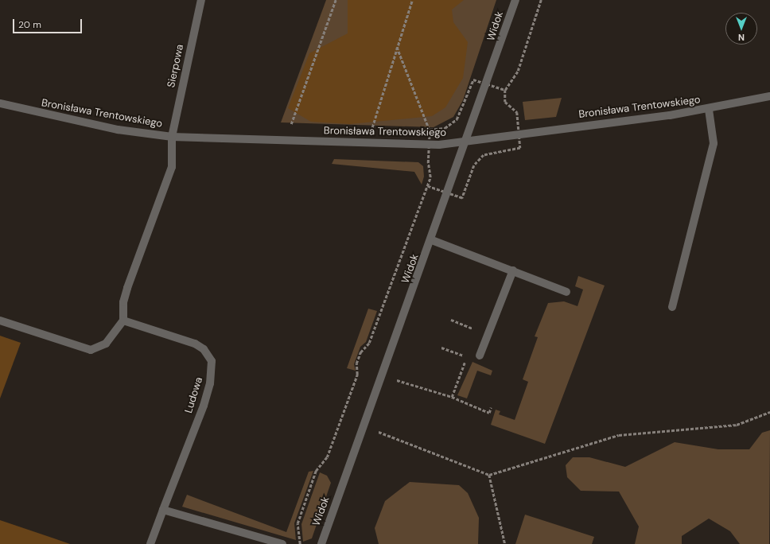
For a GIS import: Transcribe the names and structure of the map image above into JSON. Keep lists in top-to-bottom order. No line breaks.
{"streets":{"street":["Widok","Sierpowa","Bronisława Trentowskiego","Ludowa"]},"crossings":[["Widok","Bronisława Trentowskiego"],["Sierpowa","Bronisława Trentowskiego"]],"scale_bar":"20 m","north":"bottom"}
